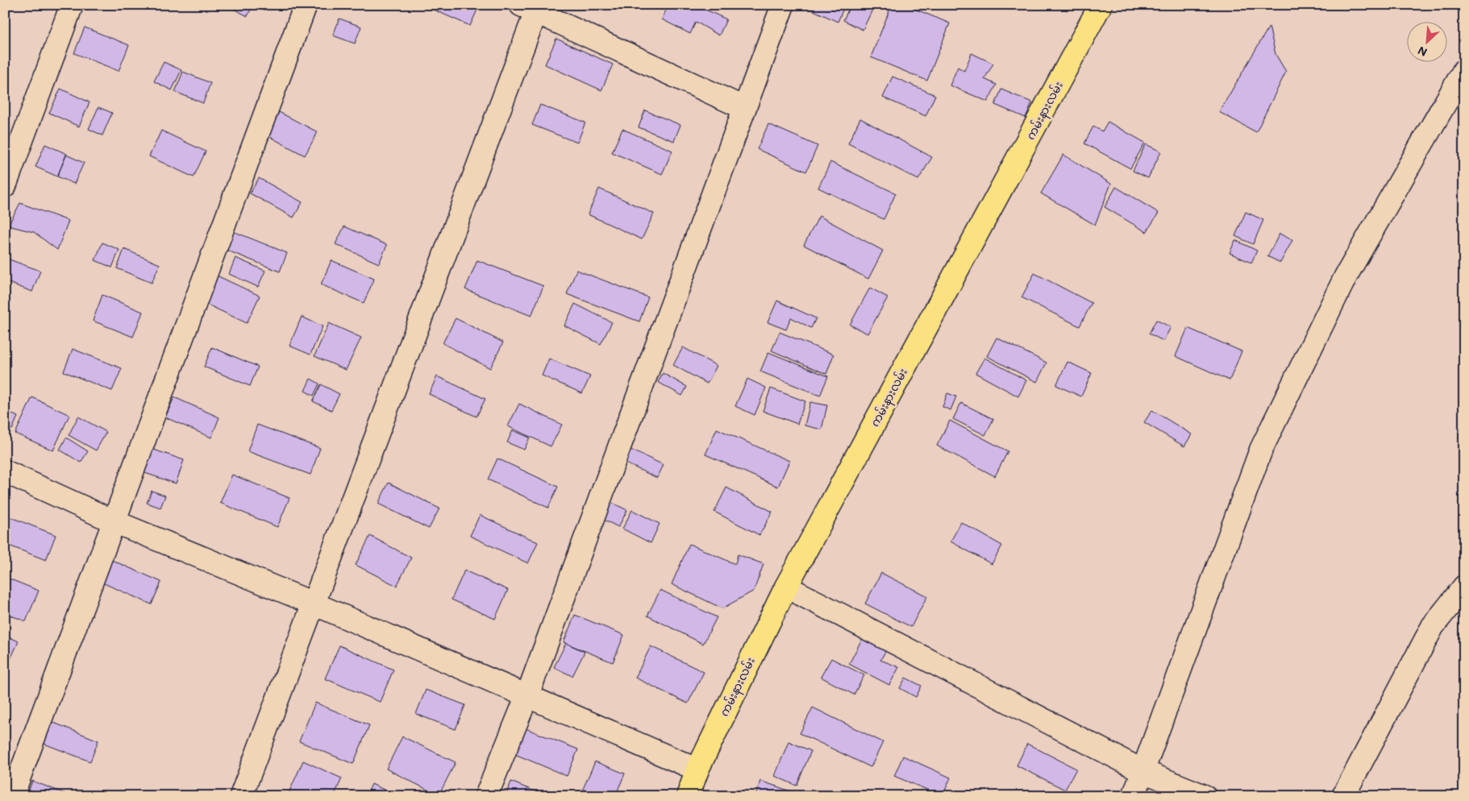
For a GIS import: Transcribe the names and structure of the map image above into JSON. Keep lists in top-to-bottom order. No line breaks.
{"streets":{"main road":["ကမ်းနားလမ်း"]},"north":"bottom left"}
